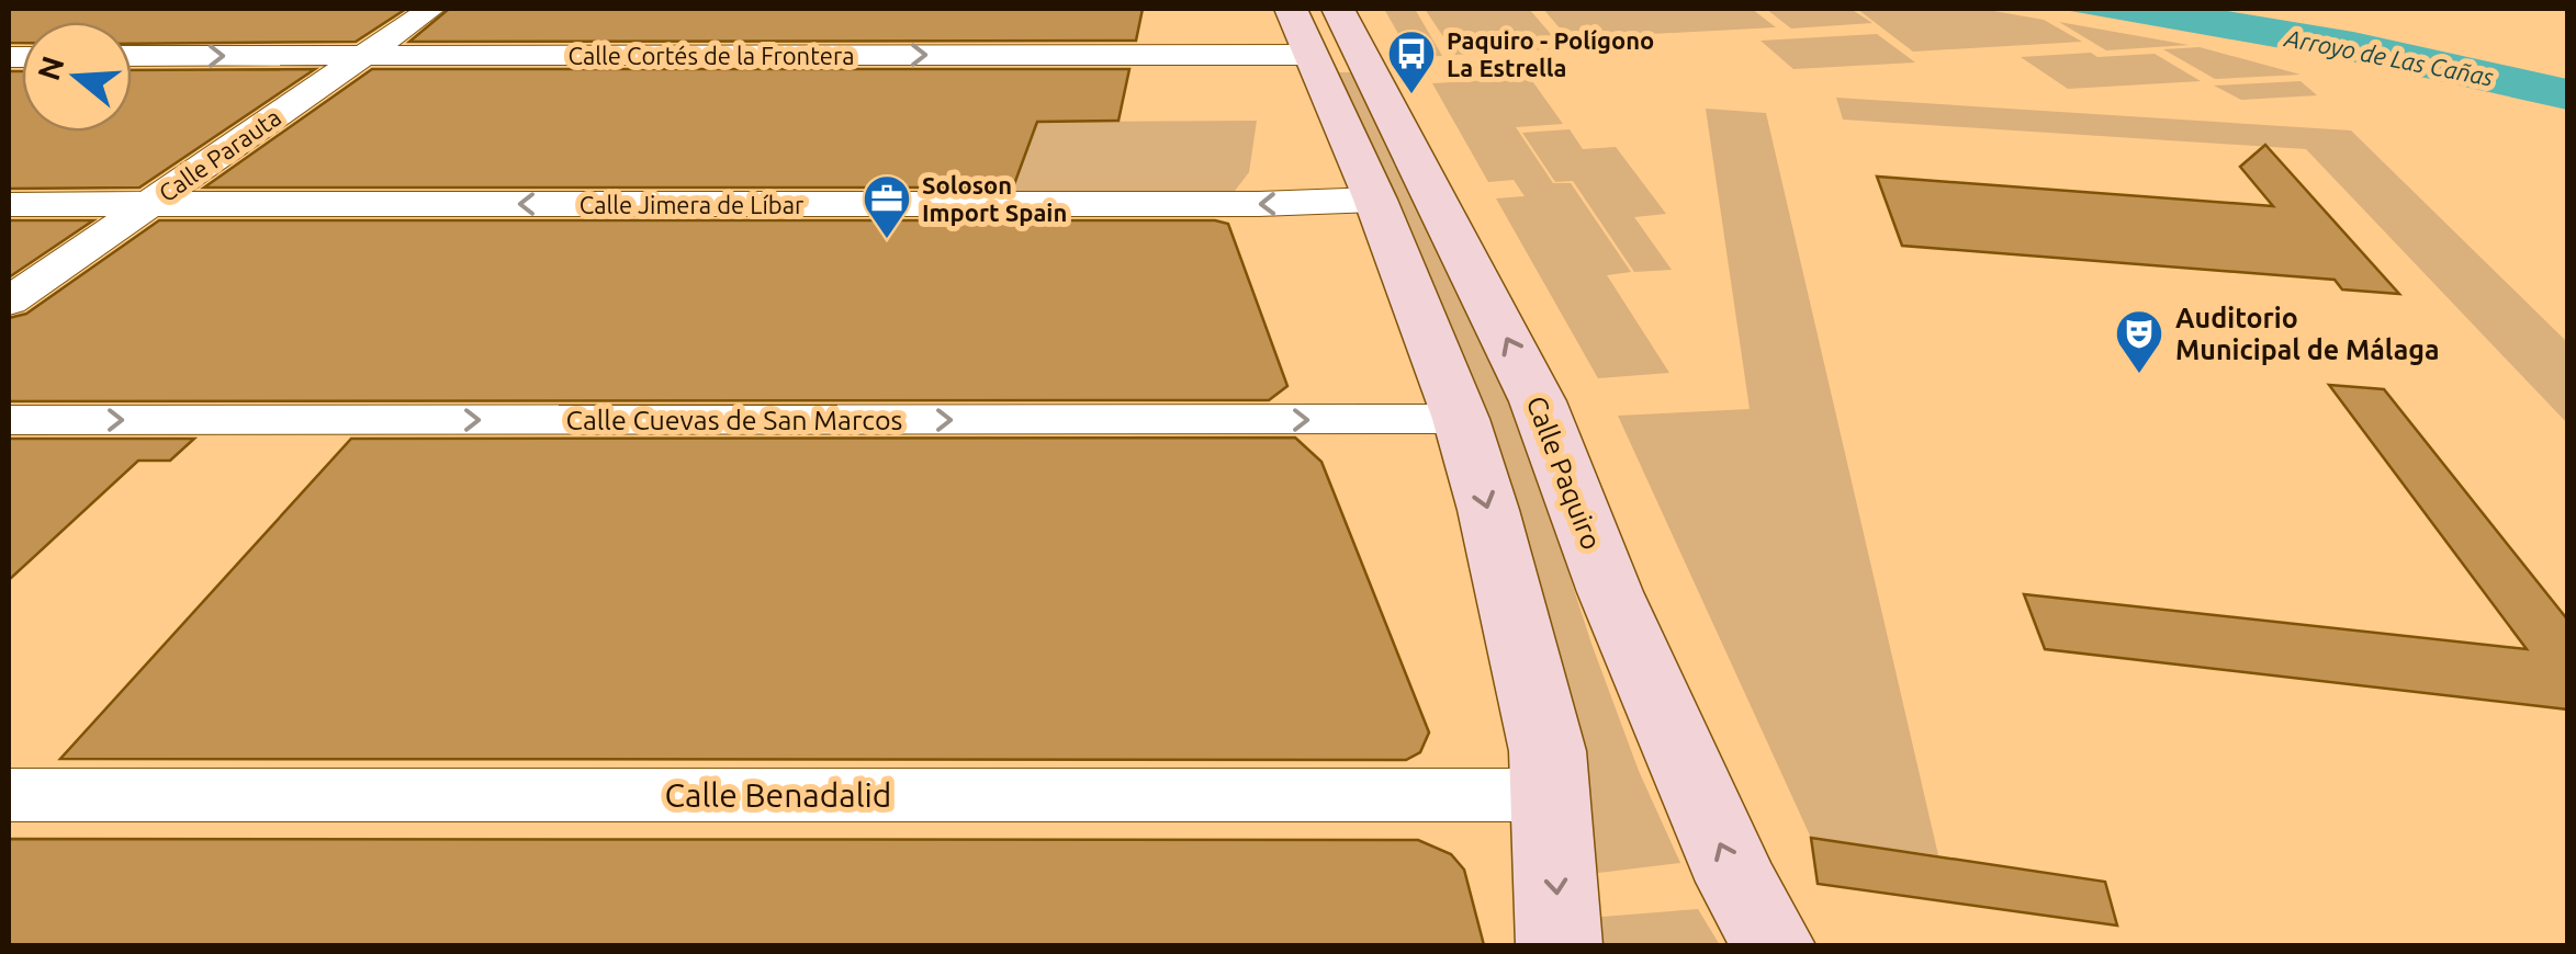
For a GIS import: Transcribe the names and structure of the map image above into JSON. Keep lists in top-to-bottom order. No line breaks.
{"streets":{"main road":["Calle Paquiro"],"street":["Calle Cortés de la Frontera","Calle Parauta","Calle Jimera de Líbar","Calle Cuevas de San Marcos","Calle Benadalid"]},"crossings":[["Calle Cortés de la Frontera","Calle Parauta"],["Calle Cortés de la Frontera","Calle Paquiro"],["Calle Parauta","Calle Jimera de Líbar"]],"one_way":["Calle Cortés de la Frontera","Calle Jimera de Líbar","Calle Cuevas de San Marcos"],"water":["Arroyo de Las Cañas"],"places":{"bus stop":["Paquiro - Polígono La Estrella"],"office":["Soloson Import Spain"],"theatre":["Auditorio Municipal de Málaga"]},"north":"left"}
